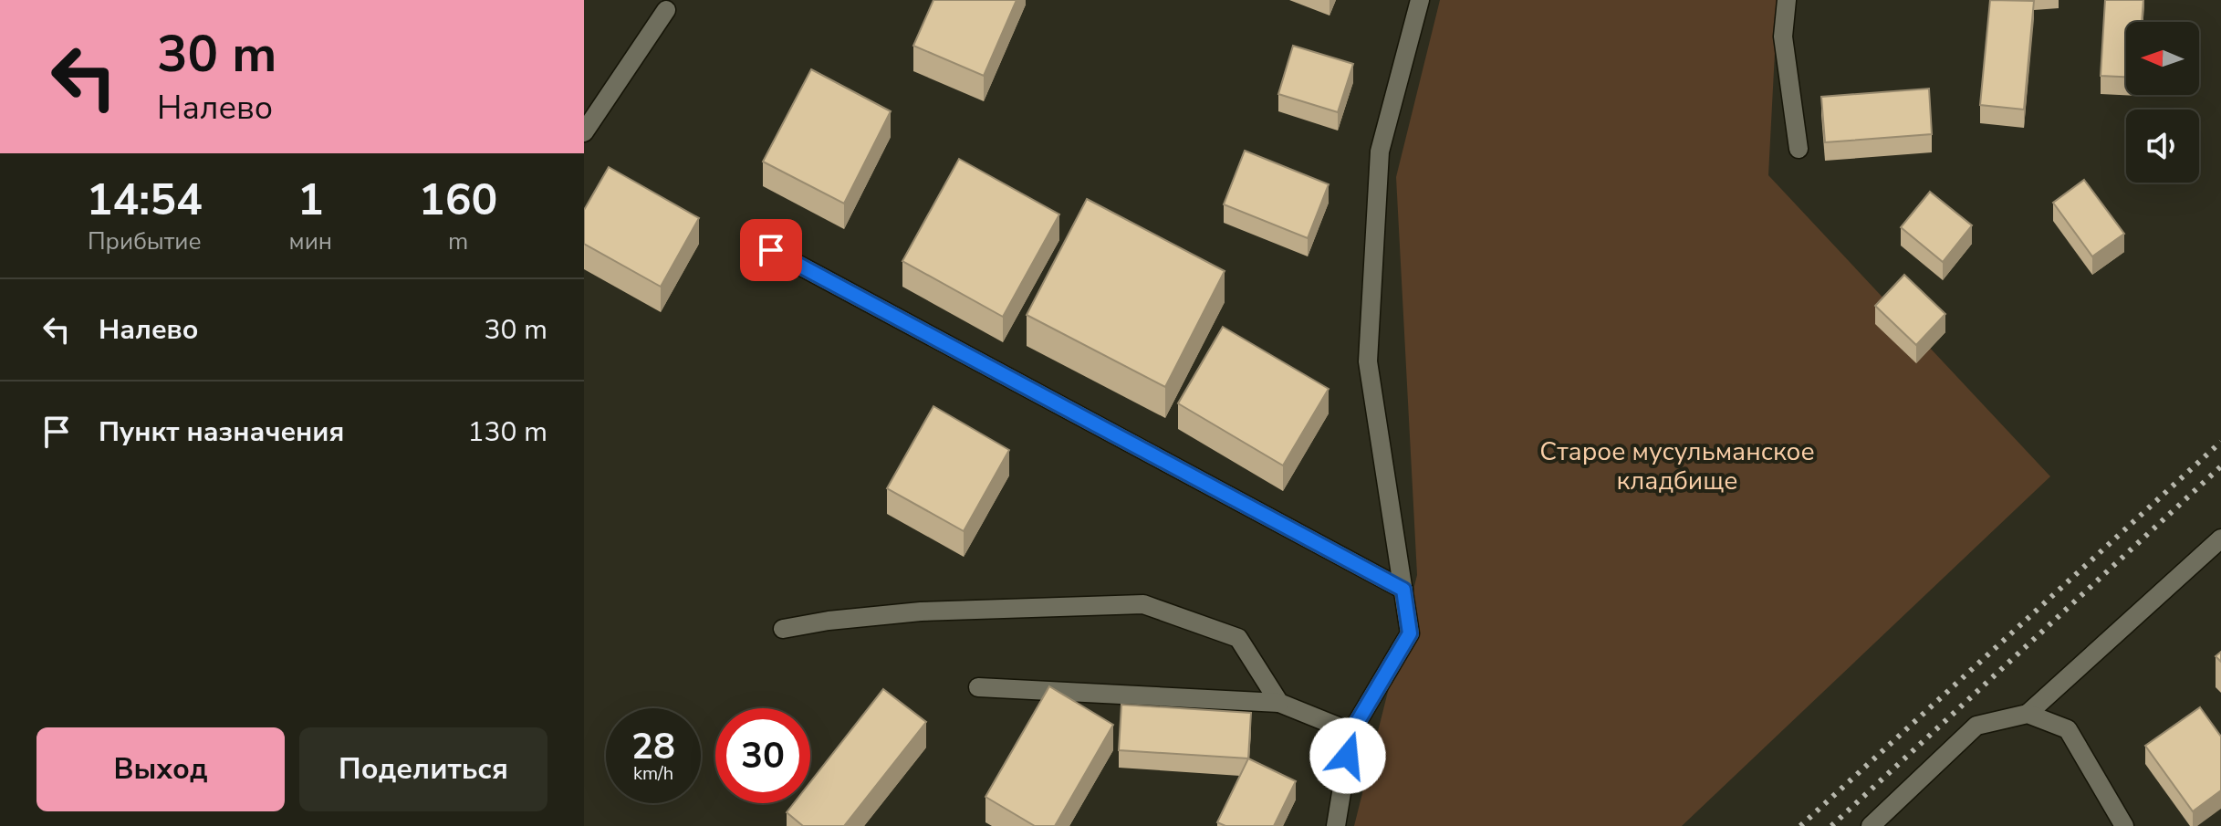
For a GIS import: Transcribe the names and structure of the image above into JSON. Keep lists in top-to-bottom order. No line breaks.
{"parks":["Старое мусульманское кладбище"],"north":"left","page":{"turn":["30 m","Налево"],"eta":["14:54","Прибытие","1","мин","160","m"],"list":[{"name":"Налево","value":"30 m"},{"name":"Пункт назначения","value":"130 m"}],"speed":"28 km/h","limit":"30","buttons":["Выход","Поделиться"]}}
